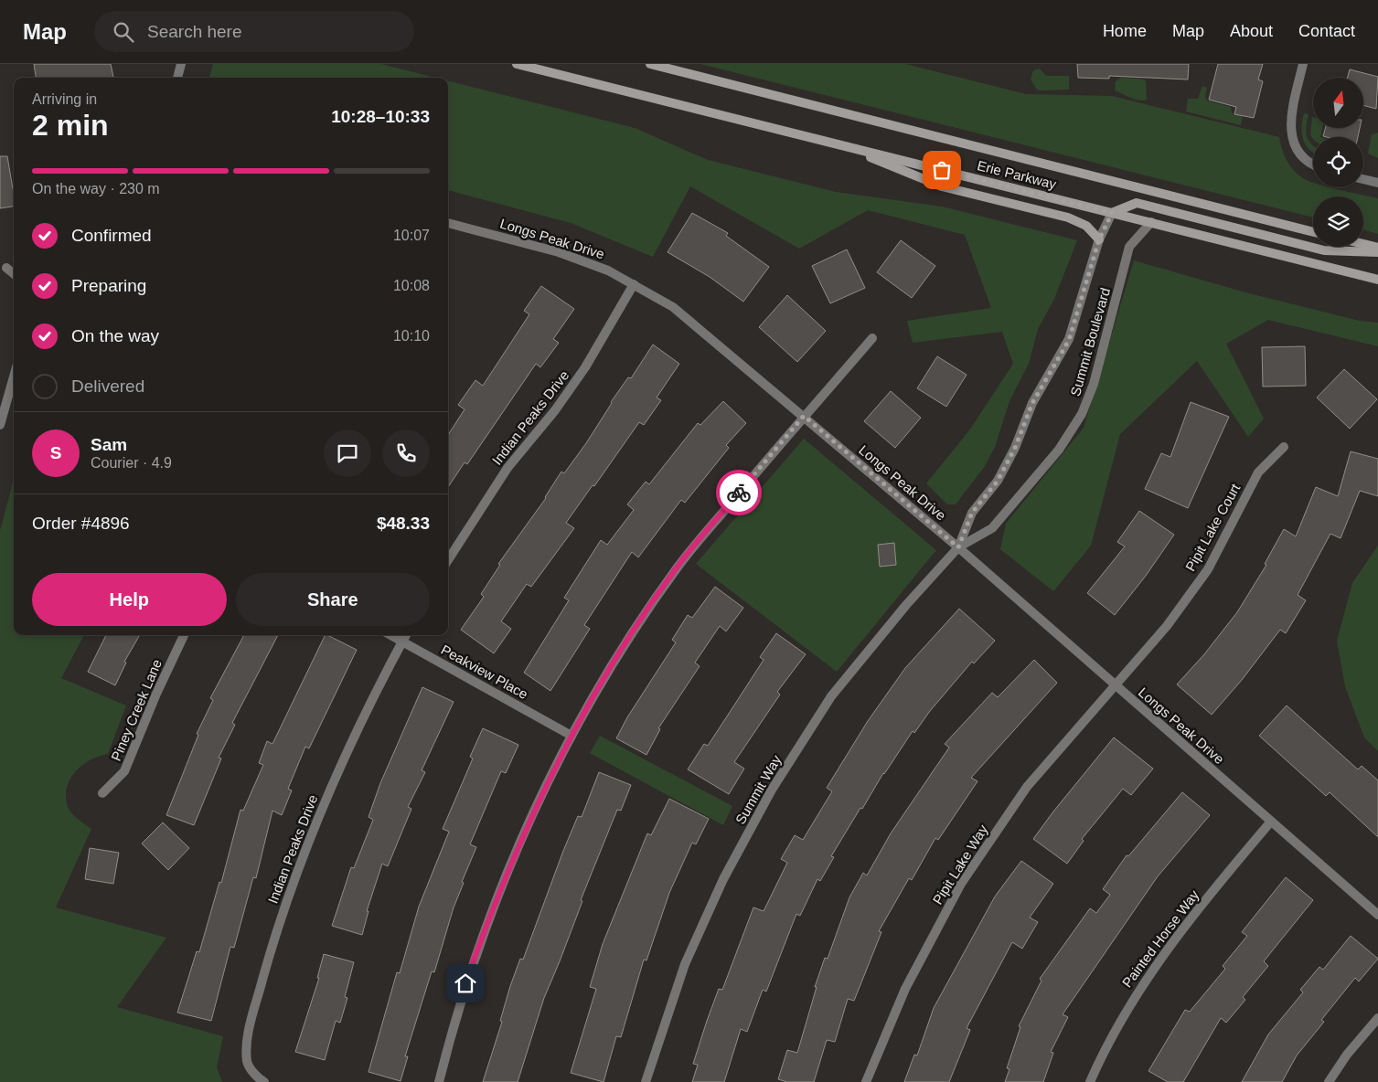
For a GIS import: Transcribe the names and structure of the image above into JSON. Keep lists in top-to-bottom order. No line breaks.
{"streets":{"main road":["Erie Parkway"],"street":["Longs Peak Drive","Summit Boulevard","Indian Peaks Drive","Pipit Lake Court","Peakview Place","Piney Creek Lane","Summit Way","Pipit Lake Way","Painted Horse Way"]},"crossings":[["Erie Parkway","Summit Boulevard"],["Longs Peak Drive","Summit Boulevard"],["Longs Peak Drive","Indian Peaks Drive"],["Longs Peak Drive","Pipit Lake Court"],["Longs Peak Drive","Summit Way"],["Longs Peak Drive","Pipit Lake Way"],["Longs Peak Drive","Painted Horse Way"],["Summit Boulevard","Summit Way"],["Indian Peaks Drive","Peakview Place"],["Pipit Lake Court","Pipit Lake Way"]],"north":"top","page":{"header":"Map","search":"Search here","nav":["Home","Map","About","Contact"],"heading":["2 min","Arriving in","10:28–10:33"],"panel":["Sam","Courier · 4.9","Order #4896","$48.33"],"bar":"On the way · 230 m","list":[["Confirmed","10:07"],["Preparing","10:08"],["On the way","10:10"],"Delivered"],"round":"S","buttons":["Help","Share"]}}
